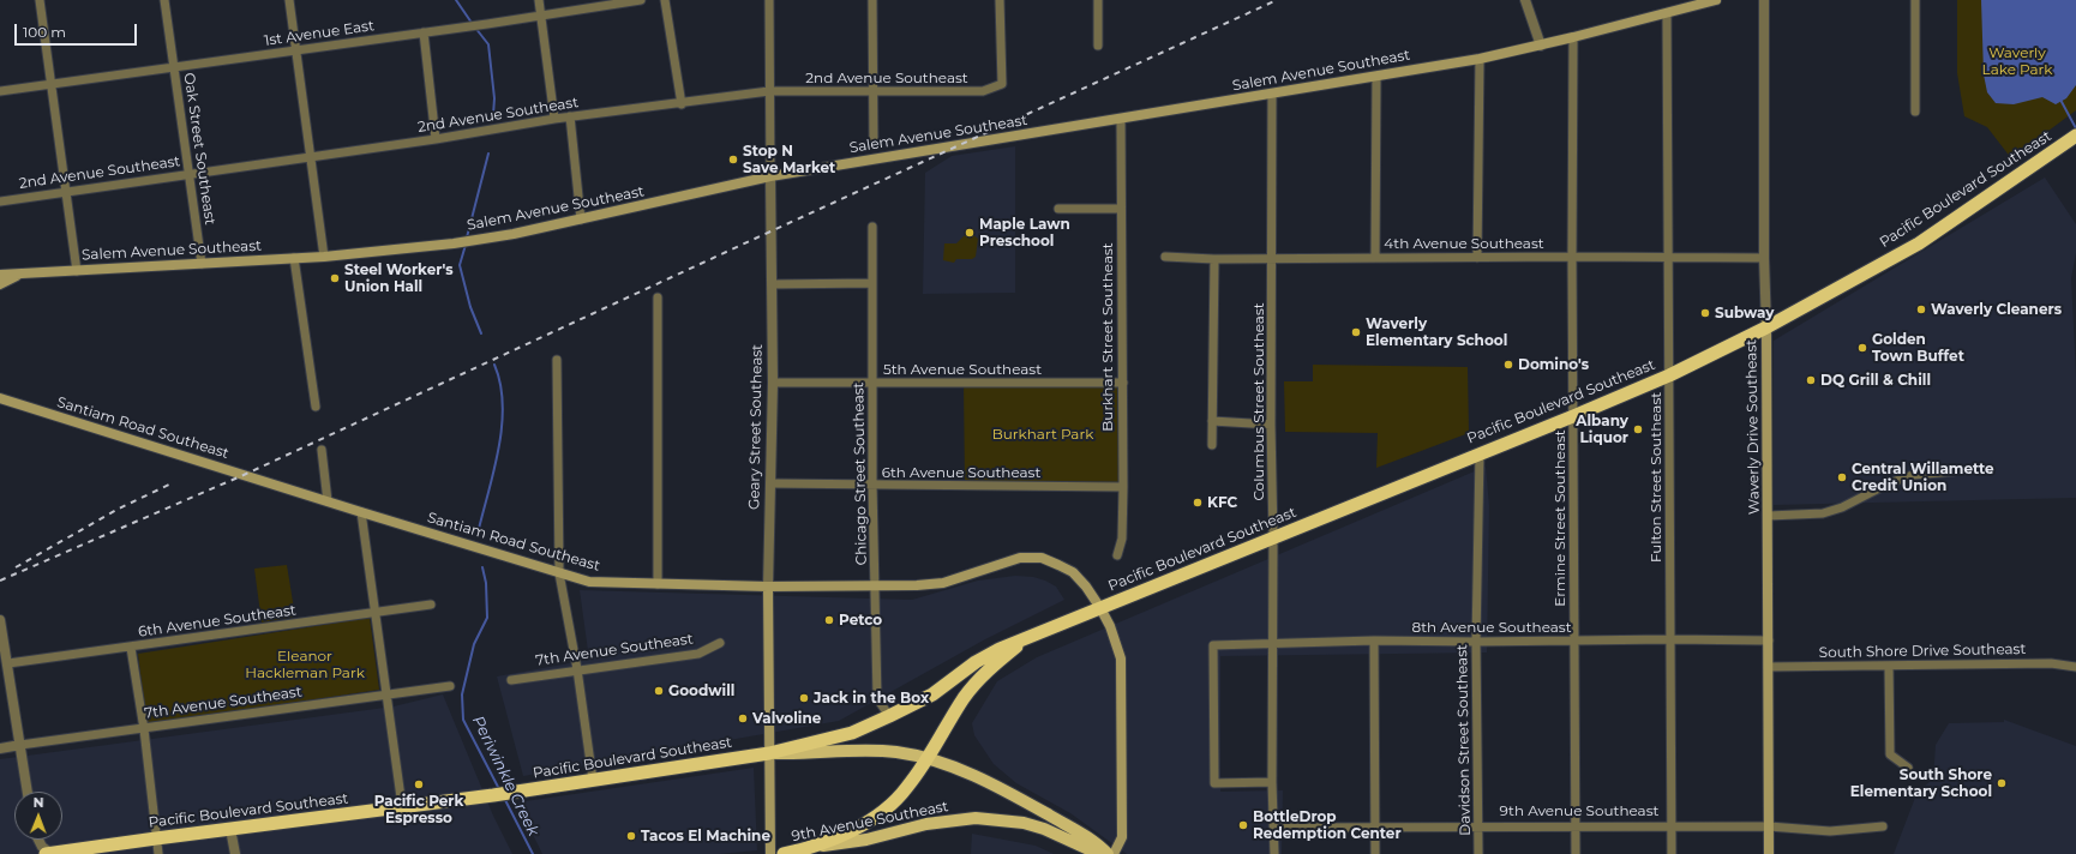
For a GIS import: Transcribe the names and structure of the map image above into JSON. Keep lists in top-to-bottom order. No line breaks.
{"streets":{"highway":["Pacific Boulevard Southeast","9th Avenue Southeast"],"main road":["Salem Avenue Southeast","Geary Street Southeast","Waverly Drive Southeast","Santiam Road Southeast"],"street":["1st Avenue East","2nd Avenue Southeast","Oak Street Southeast","4th Avenue Southeast","Burkhart Street Southeast","5th Avenue Southeast","Columbus Street Southeast","6th Avenue Southeast","Chicago Street Southeast","Fulton Street Southeast","Ermine Street Southeast","8th Avenue Southeast","7th Avenue Southeast","South Shore Drive Southeast","Davidson Street Southeast"]},"crossings":[["1st Avenue East","Oak Street Southeast"],["Salem Avenue Southeast","Oak Street Southeast"],["Salem Avenue Southeast","Burkhart Street Southeast"],["Salem Avenue Southeast","Columbus Street Southeast"],["Salem Avenue Southeast","Geary Street Southeast"],["Salem Avenue Southeast","Fulton Street Southeast"],["Salem Avenue Southeast","Ermine Street Southeast"],["2nd Avenue Southeast","Oak Street Southeast"],["2nd Avenue Southeast","Geary Street Southeast"],["Pacific Boulevard Southeast","Columbus Street Southeast"],["Pacific Boulevard Southeast","Geary Street Southeast"],["Pacific Boulevard Southeast","Waverly Drive Southeast"],["Pacific Boulevard Southeast","Santiam Road Southeast"],["Pacific Boulevard Southeast","Chicago Street Southeast"],["Pacific Boulevard Southeast","Fulton Street Southeast"],["Pacific Boulevard Southeast","Ermine Street Southeast"],["Pacific Boulevard Southeast","Davidson Street Southeast"],["Pacific Boulevard Southeast","9th Avenue Southeast"],["4th Avenue Southeast","Columbus Street Southeast"],["4th Avenue Southeast","Waverly Drive Southeast"],["4th Avenue Southeast","Fulton Street Southeast"],["4th Avenue Southeast","Ermine Street Southeast"],["Burkhart Street Southeast","5th Avenue Southeast"],["Burkhart Street Southeast","6th Avenue Southeast"],["5th Avenue Southeast","Geary Street Southeast"],["5th Avenue Southeast","Chicago Street Southeast"],["Columbus Street Southeast","8th Avenue Southeast"],["Columbus Street Southeast","9th Avenue Southeast"],["Geary Street Southeast","Santiam Road Southeast"],["Geary Street Southeast","6th Avenue Southeast"],["Waverly Drive Southeast","8th Avenue Southeast"],["Waverly Drive Southeast","South Shore Drive Southeast"],["Waverly Drive Southeast","9th Avenue Southeast"],["Santiam Road Southeast","Chicago Street Southeast"],["6th Avenue Southeast","Chicago Street Southeast"],["Fulton Street Southeast","8th Avenue Southeast"],["Fulton Street Southeast","9th Avenue Southeast"],["Ermine Street Southeast","8th Avenue Southeast"],["Ermine Street Southeast","9th Avenue Southeast"],["8th Avenue Southeast","Davidson Street Southeast"],["Davidson Street Southeast","9th Avenue Southeast"]],"water":["Periwinkle Creek"],"parks":["Waverly Lake Park","Burkhart Park","Eleanor Hackleman Park"],"places":["Stop N Save Market","Maple Lawn Preschool","Steel Worker's Union Hall","Waverly Cleaners","Subway","Waverly Elementary School","Golden Town Buffet","Domino's","DQ Grill & Chill","Albany Liquor","Central Willamette Credit Union","KFC","Petco","Goodwill","Jack in the Box","Valvoline","South Shore Elementary School","Pacific Perk Espresso","BottleDrop Redemption Center","Tacos El Machine"],"scale_bar":"100 m","north":"top"}
